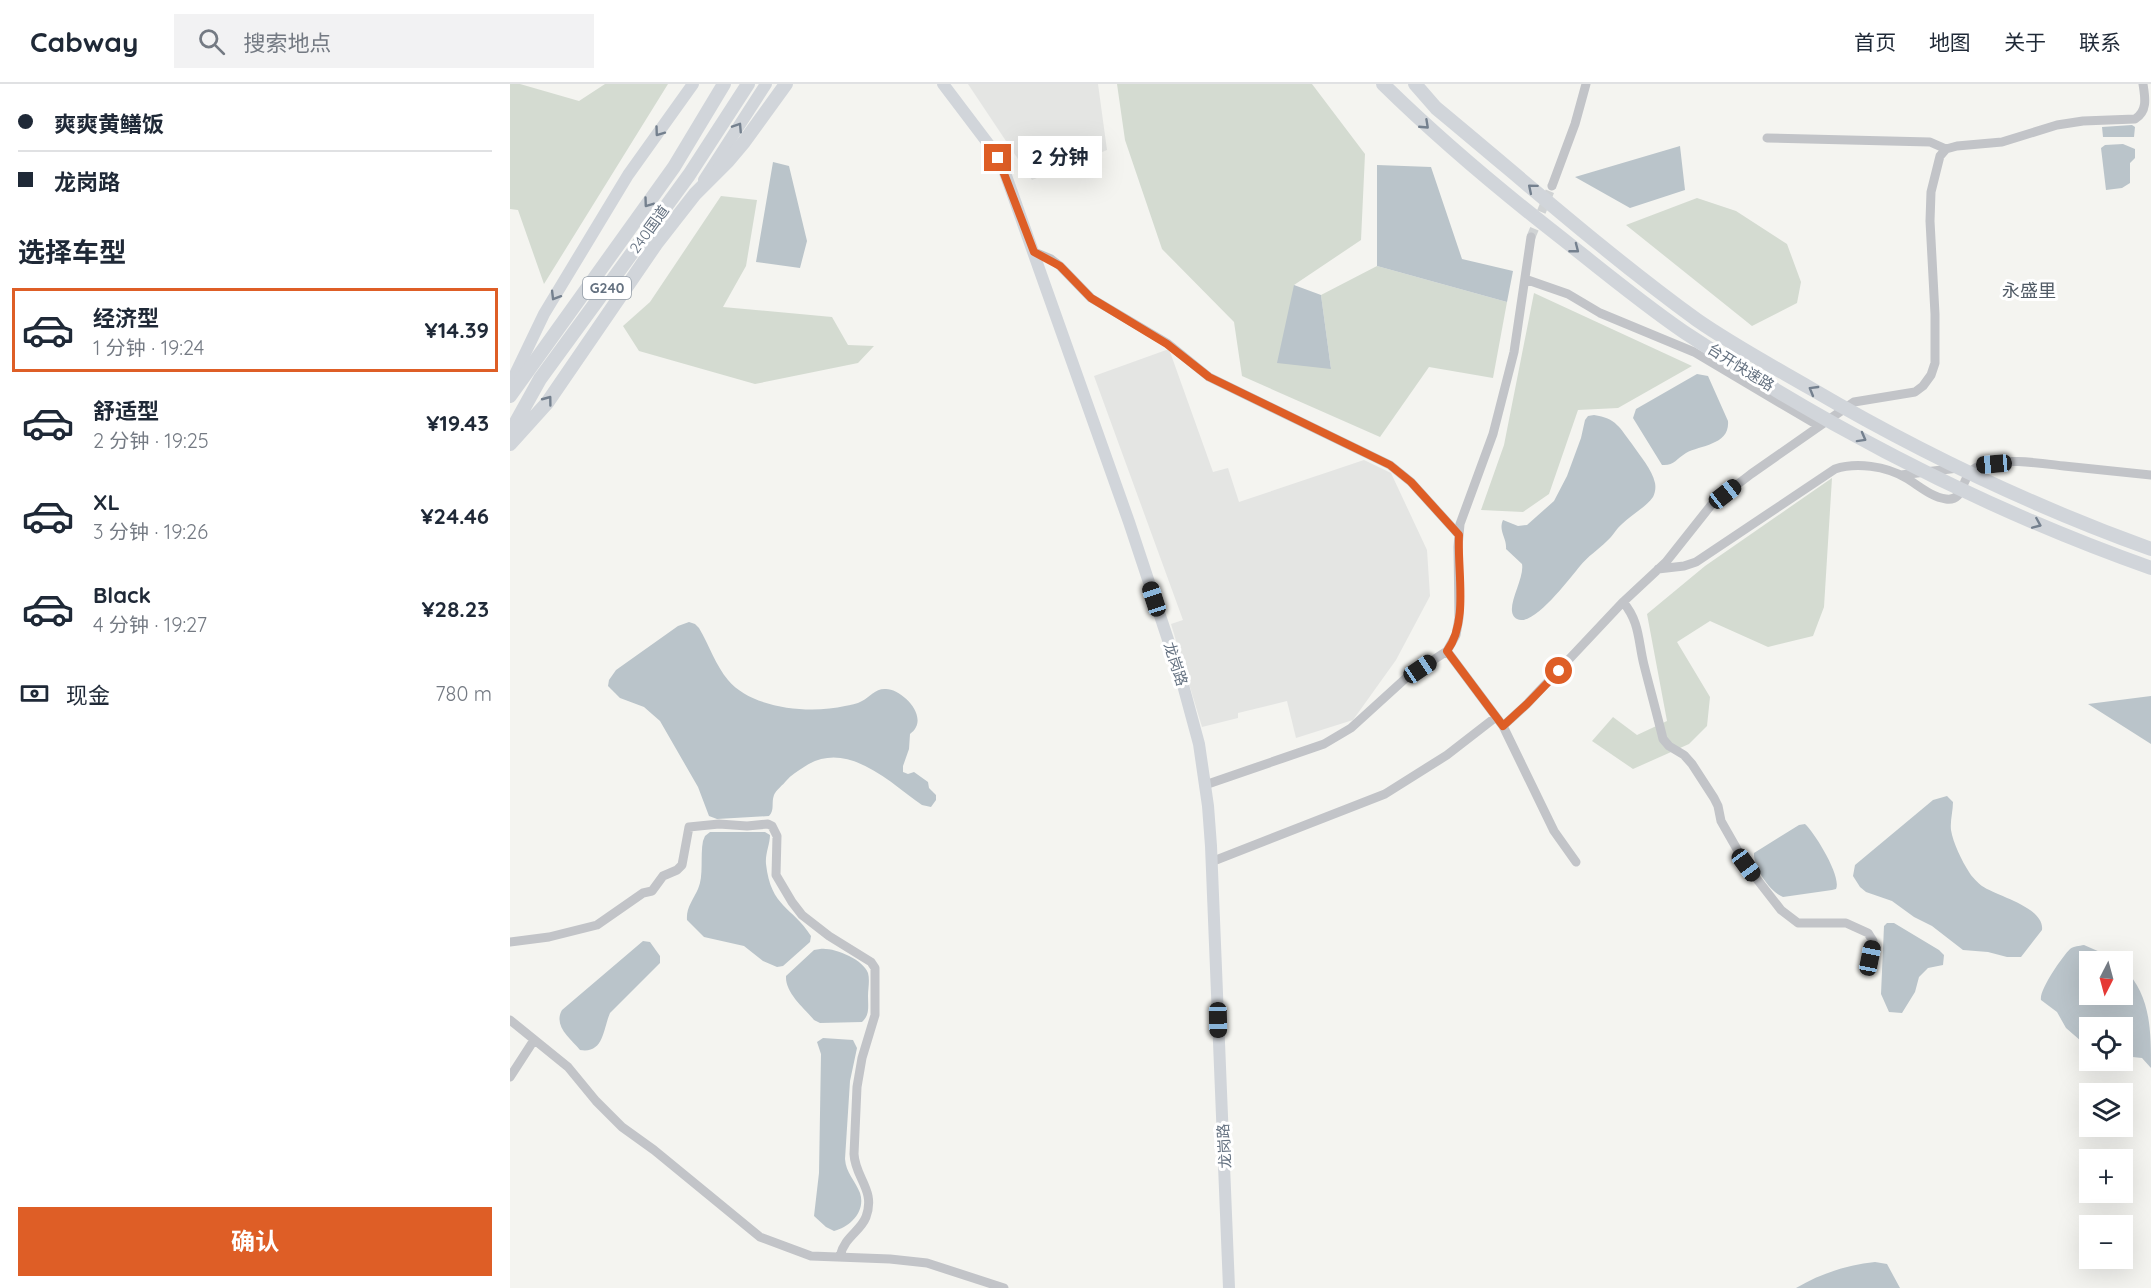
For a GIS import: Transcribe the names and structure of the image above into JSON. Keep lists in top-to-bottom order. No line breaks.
{"streets":{"highway":["240国道","G240","台开快速路"],"main road":["龙岗路"]},"districts":["永盛里"],"north":"bottom","page":{"header":"Cabway","search":"搜索地点","nav":["首页","地图","关于","联系"],"banner":["爽爽黄鳝饭","龙岗路"],"bubble":"2 分钟","heading":"选择车型","list":[{"name":"经济型","note":"1 分钟 · 19:24","value":"¥14.39"},{"name":"舒适型","note":"2 分钟 · 19:25","value":"¥19.43"},{"name":"XL","note":"3 分钟 · 19:26","value":"¥24.46"},{"name":"Black","note":"4 分钟 · 19:27","value":"¥28.23"}],"pay":["现金","780 m"],"map_buttons":["+","−"],"buttons":"确认"}}
